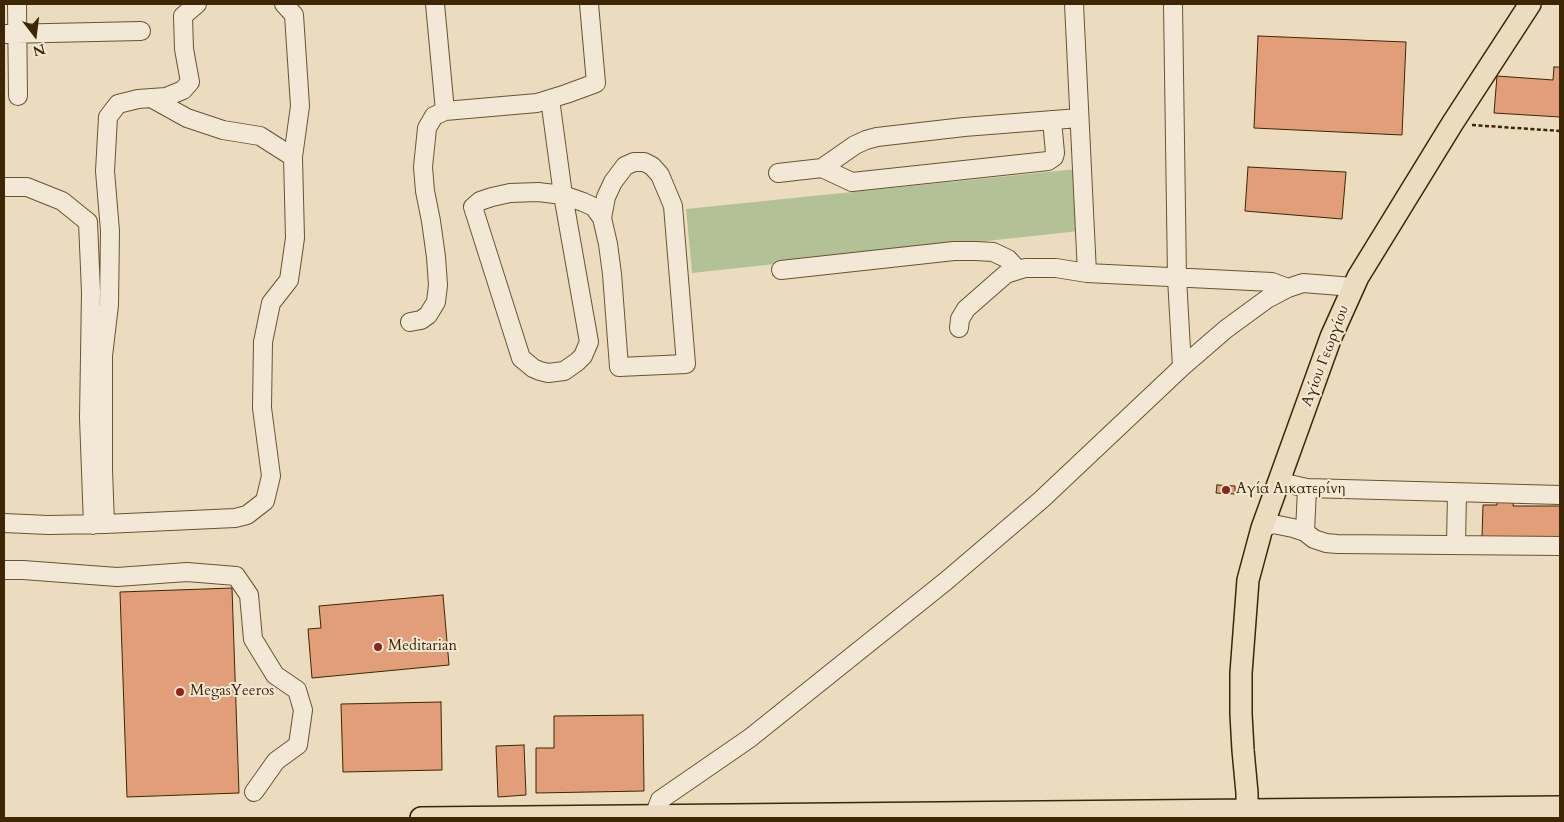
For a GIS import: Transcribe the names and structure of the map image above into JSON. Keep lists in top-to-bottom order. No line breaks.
{"streets":{"main road":["Αγίου Γεωργίου"]},"places":["Αγία Αικατερίνη","Meditarian","MegasYeeros"],"north":"bottom"}
